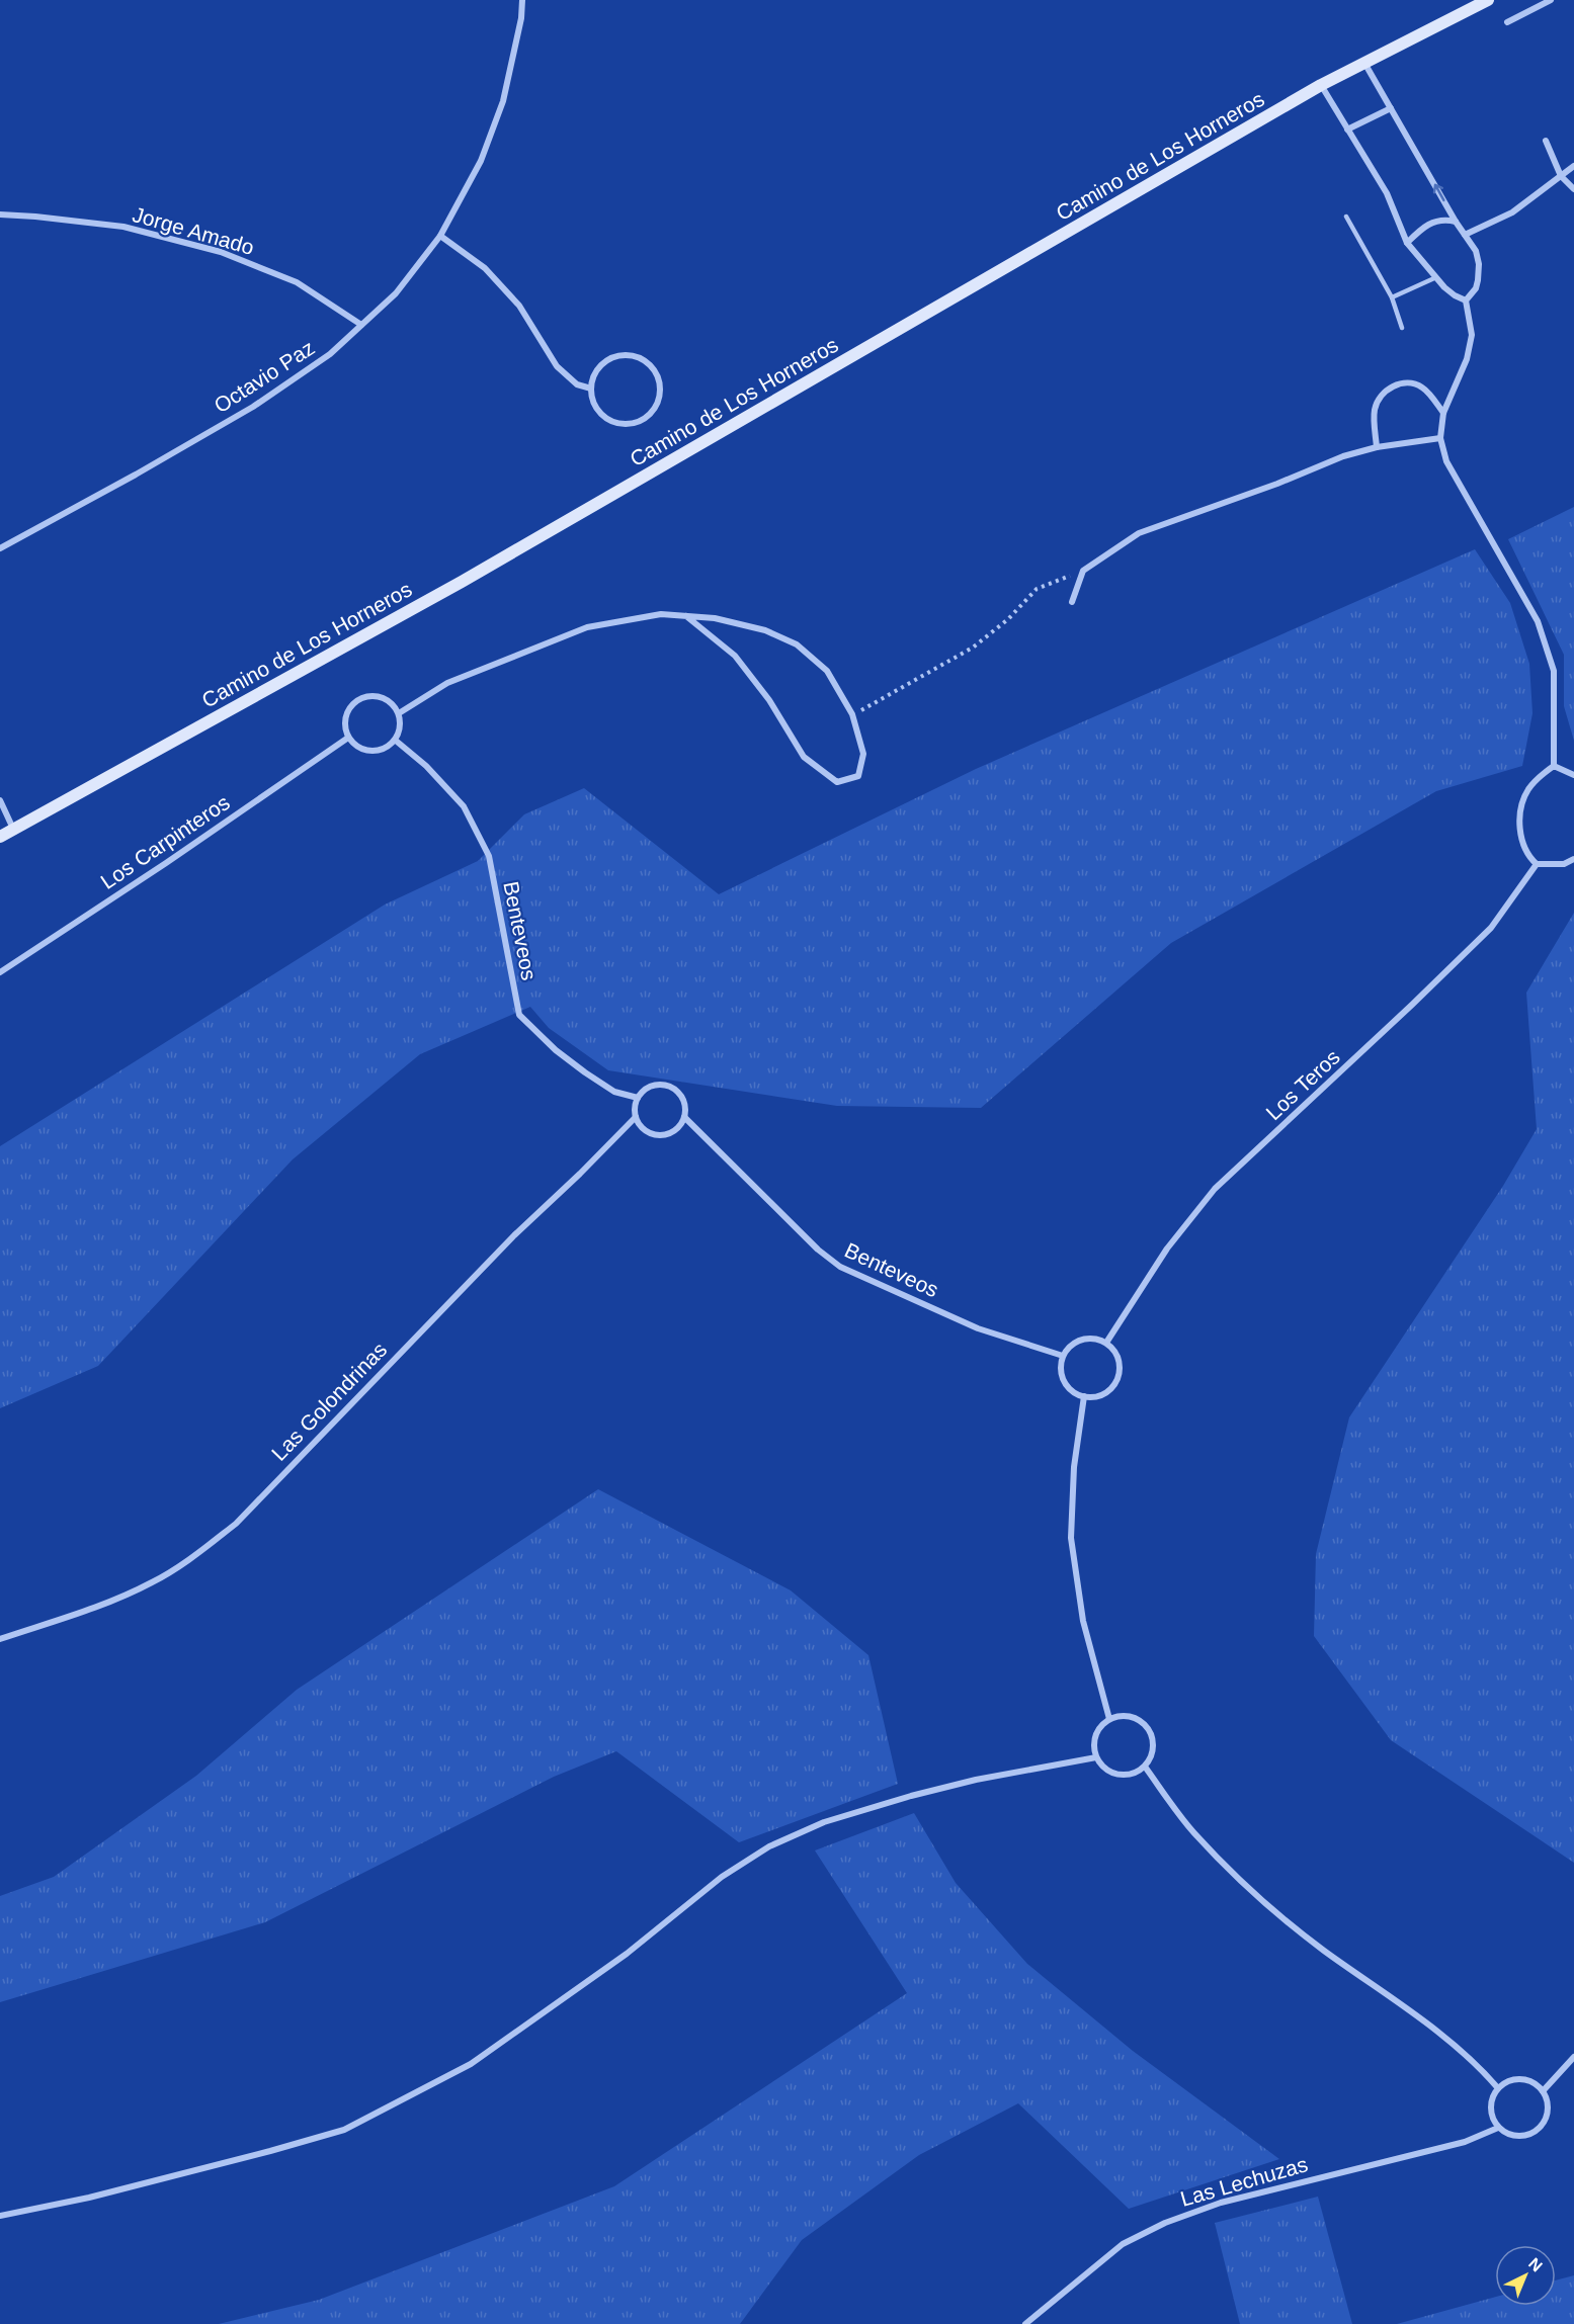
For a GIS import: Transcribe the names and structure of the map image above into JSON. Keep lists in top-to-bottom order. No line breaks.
{"streets":{"street":["Camino de Los Horneros","Jorge Amado","Octavio Paz","Los Carpinteros","Benteveos","Los Teros","Las Golondrinas","Las Lechuzas"]},"crossings":[["Jorge Amado","Octavio Paz"],["Los Carpinteros","Benteveos"],["Benteveos","Los Teros"],["Benteveos","Las Golondrinas"]],"north":"top right"}
